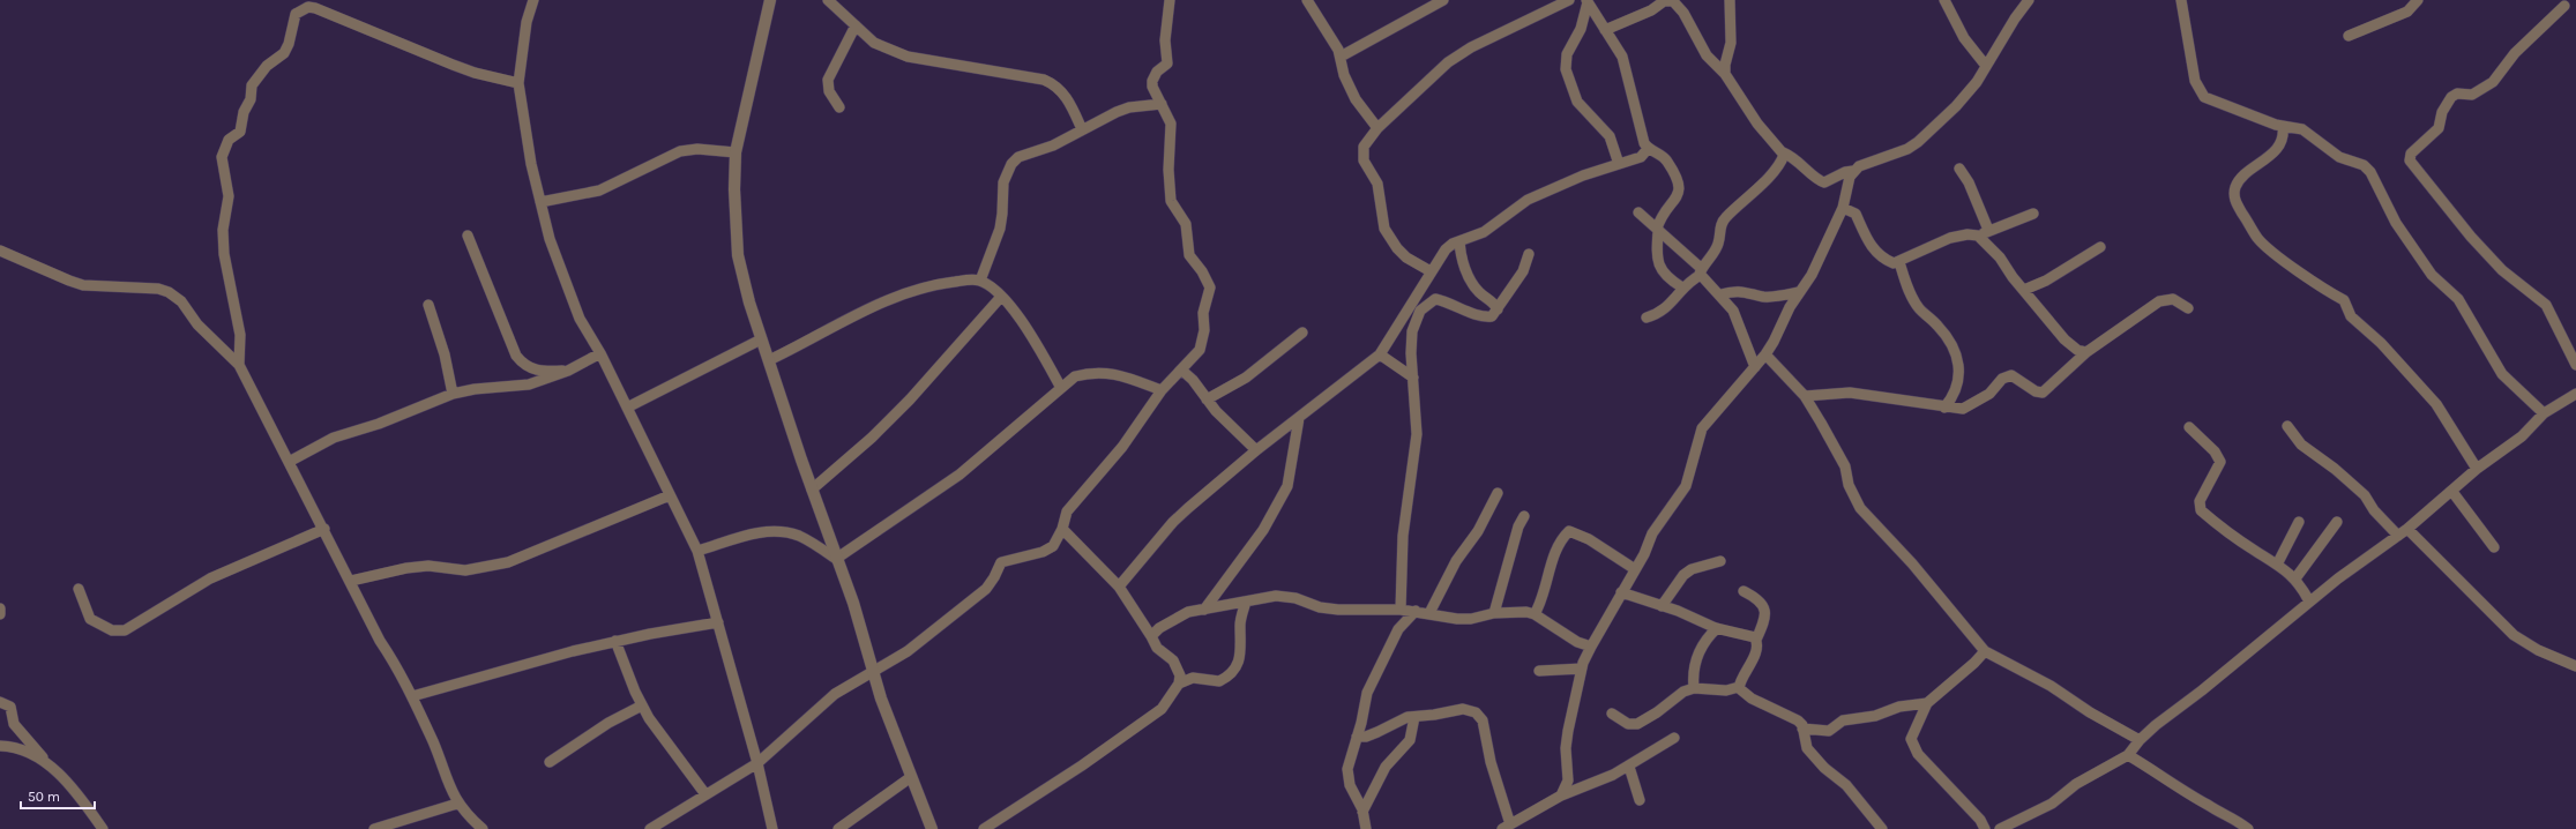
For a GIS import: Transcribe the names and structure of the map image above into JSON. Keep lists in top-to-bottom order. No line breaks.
{"scale_bar":"50 m"}
